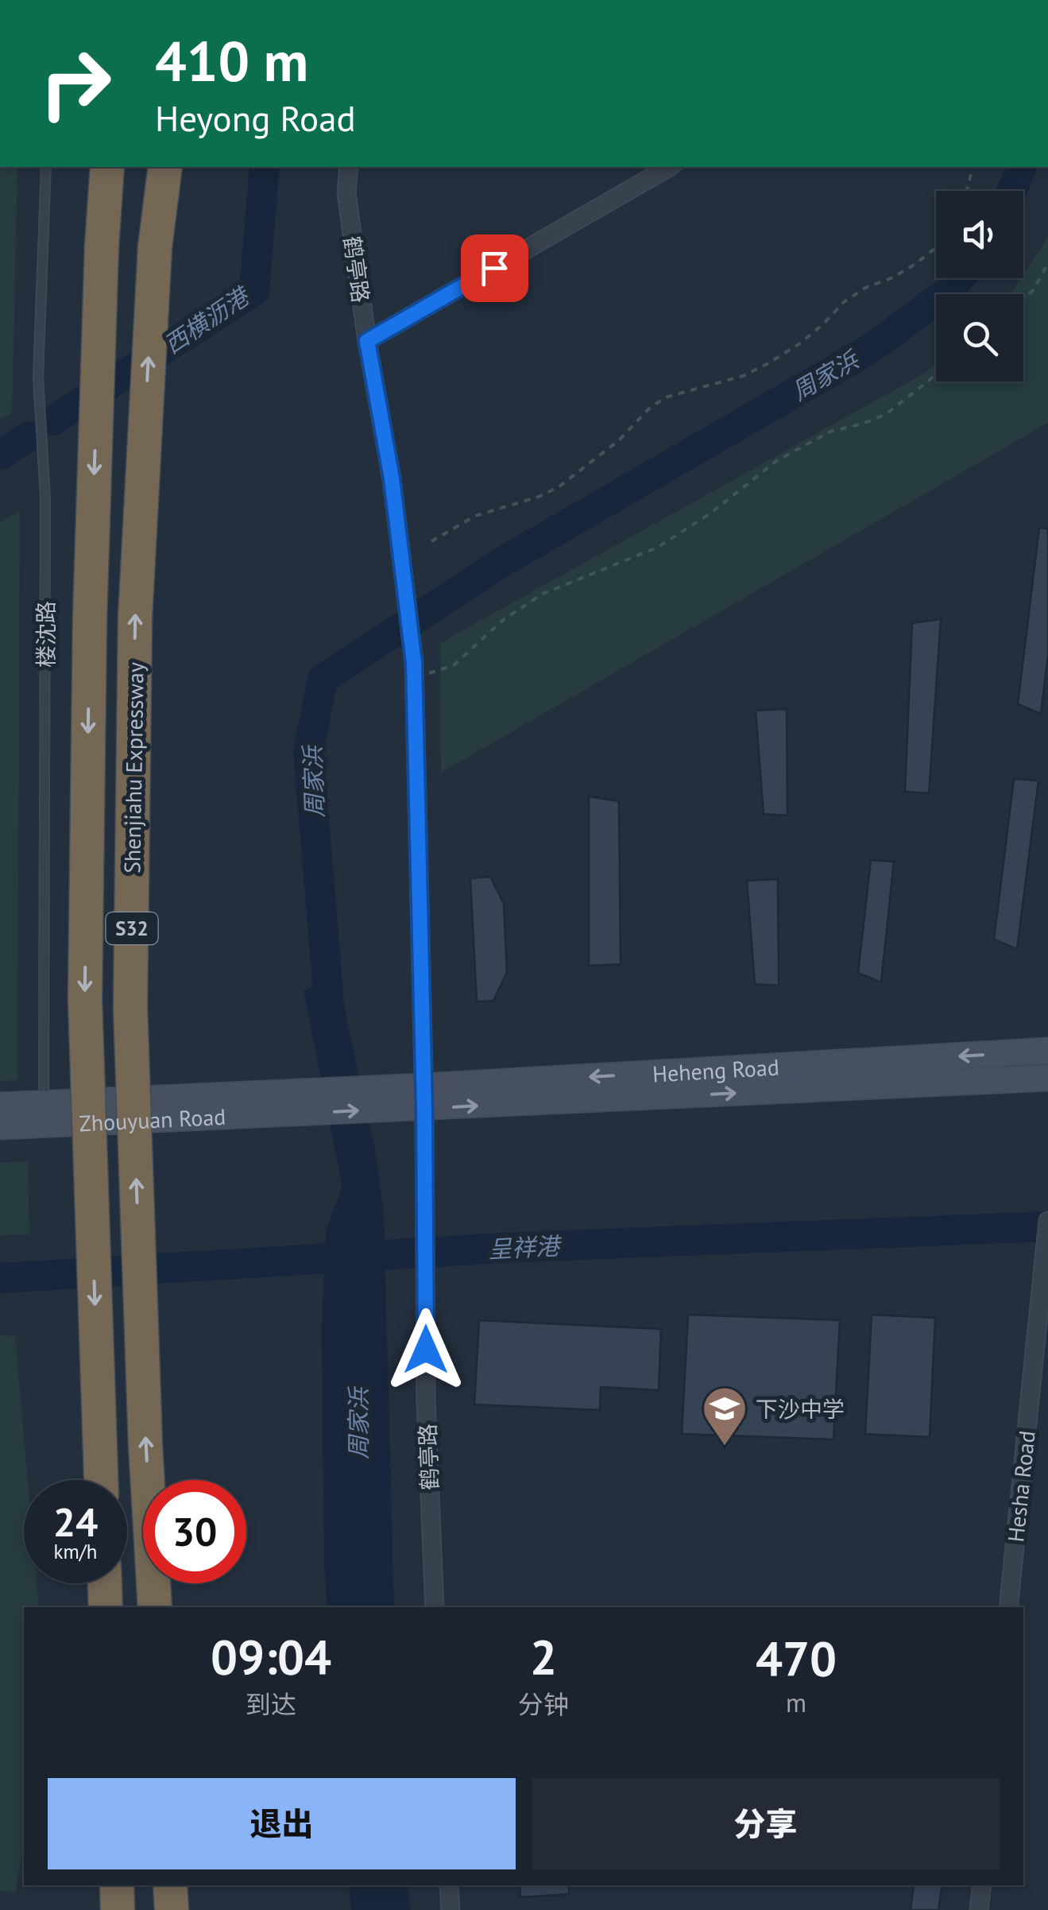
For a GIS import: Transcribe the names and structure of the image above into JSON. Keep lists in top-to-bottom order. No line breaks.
{"streets":{"highway":["Shenjiahu Expressway","S32"],"street":["鹤亭路","Heheng Road","Zhouyuan Road","Hesha Road"],"lane":["楼沈路"]},"crossings":[["鹤亭路","Heheng Road"],["楼沈路","Zhouyuan Road"],["Heheng Road","Zhouyuan Road"]],"water":["西横沥港","周家浜","呈祥港"],"places":{"school or university":["下沙中学"]},"page":{"turn":["410 m","Heyong Road"],"speed":"24 km/h","limit":"30","eta":["09:04","到达","2","分钟","470","m"],"buttons":["退出","分享"]}}
